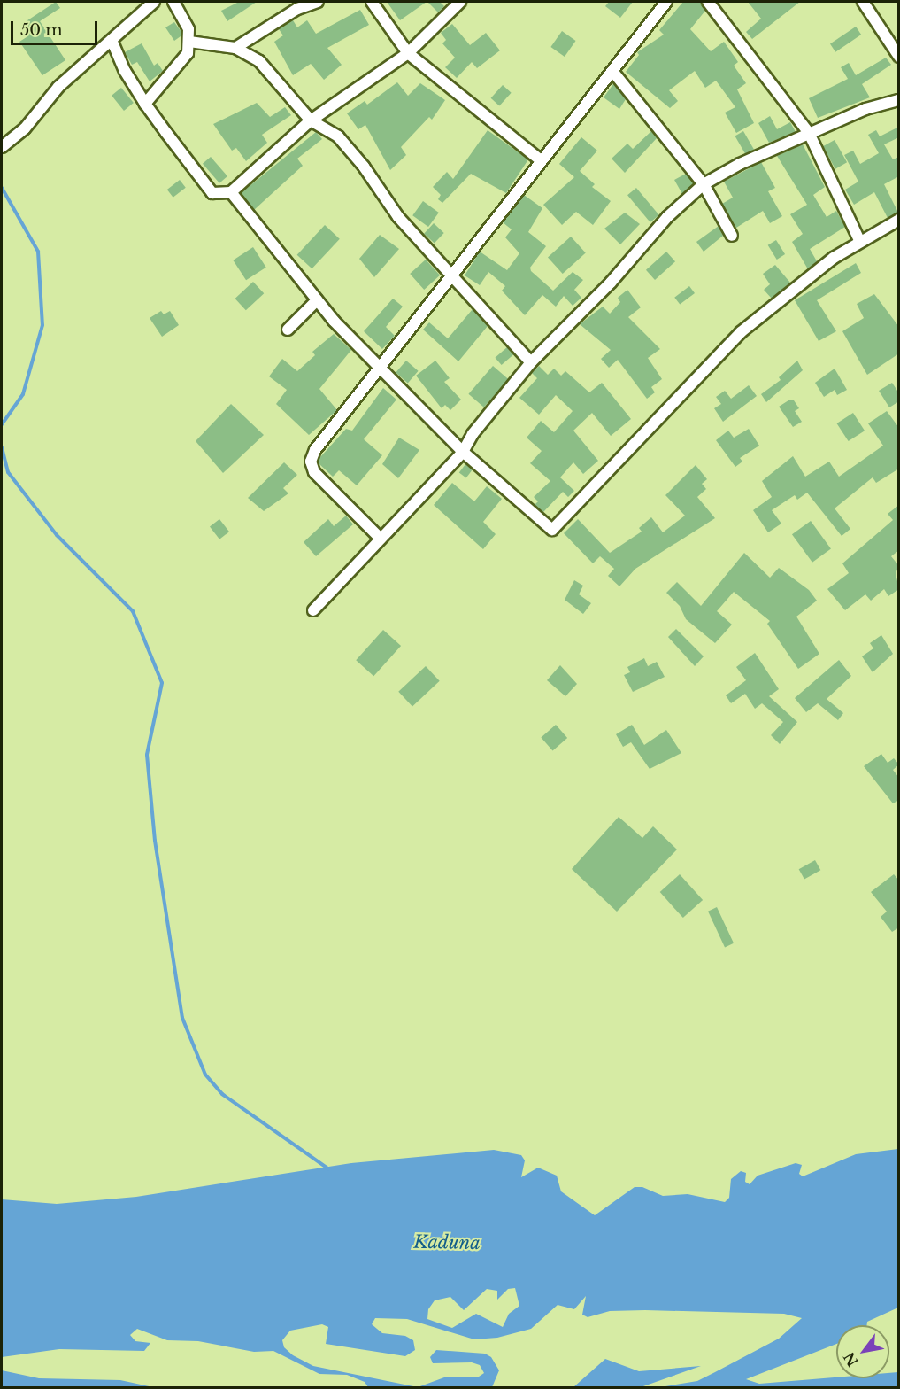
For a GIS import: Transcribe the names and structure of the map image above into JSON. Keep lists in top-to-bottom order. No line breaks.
{"water":["Kaduna"],"scale_bar":"50 m","north":"bottom left"}
